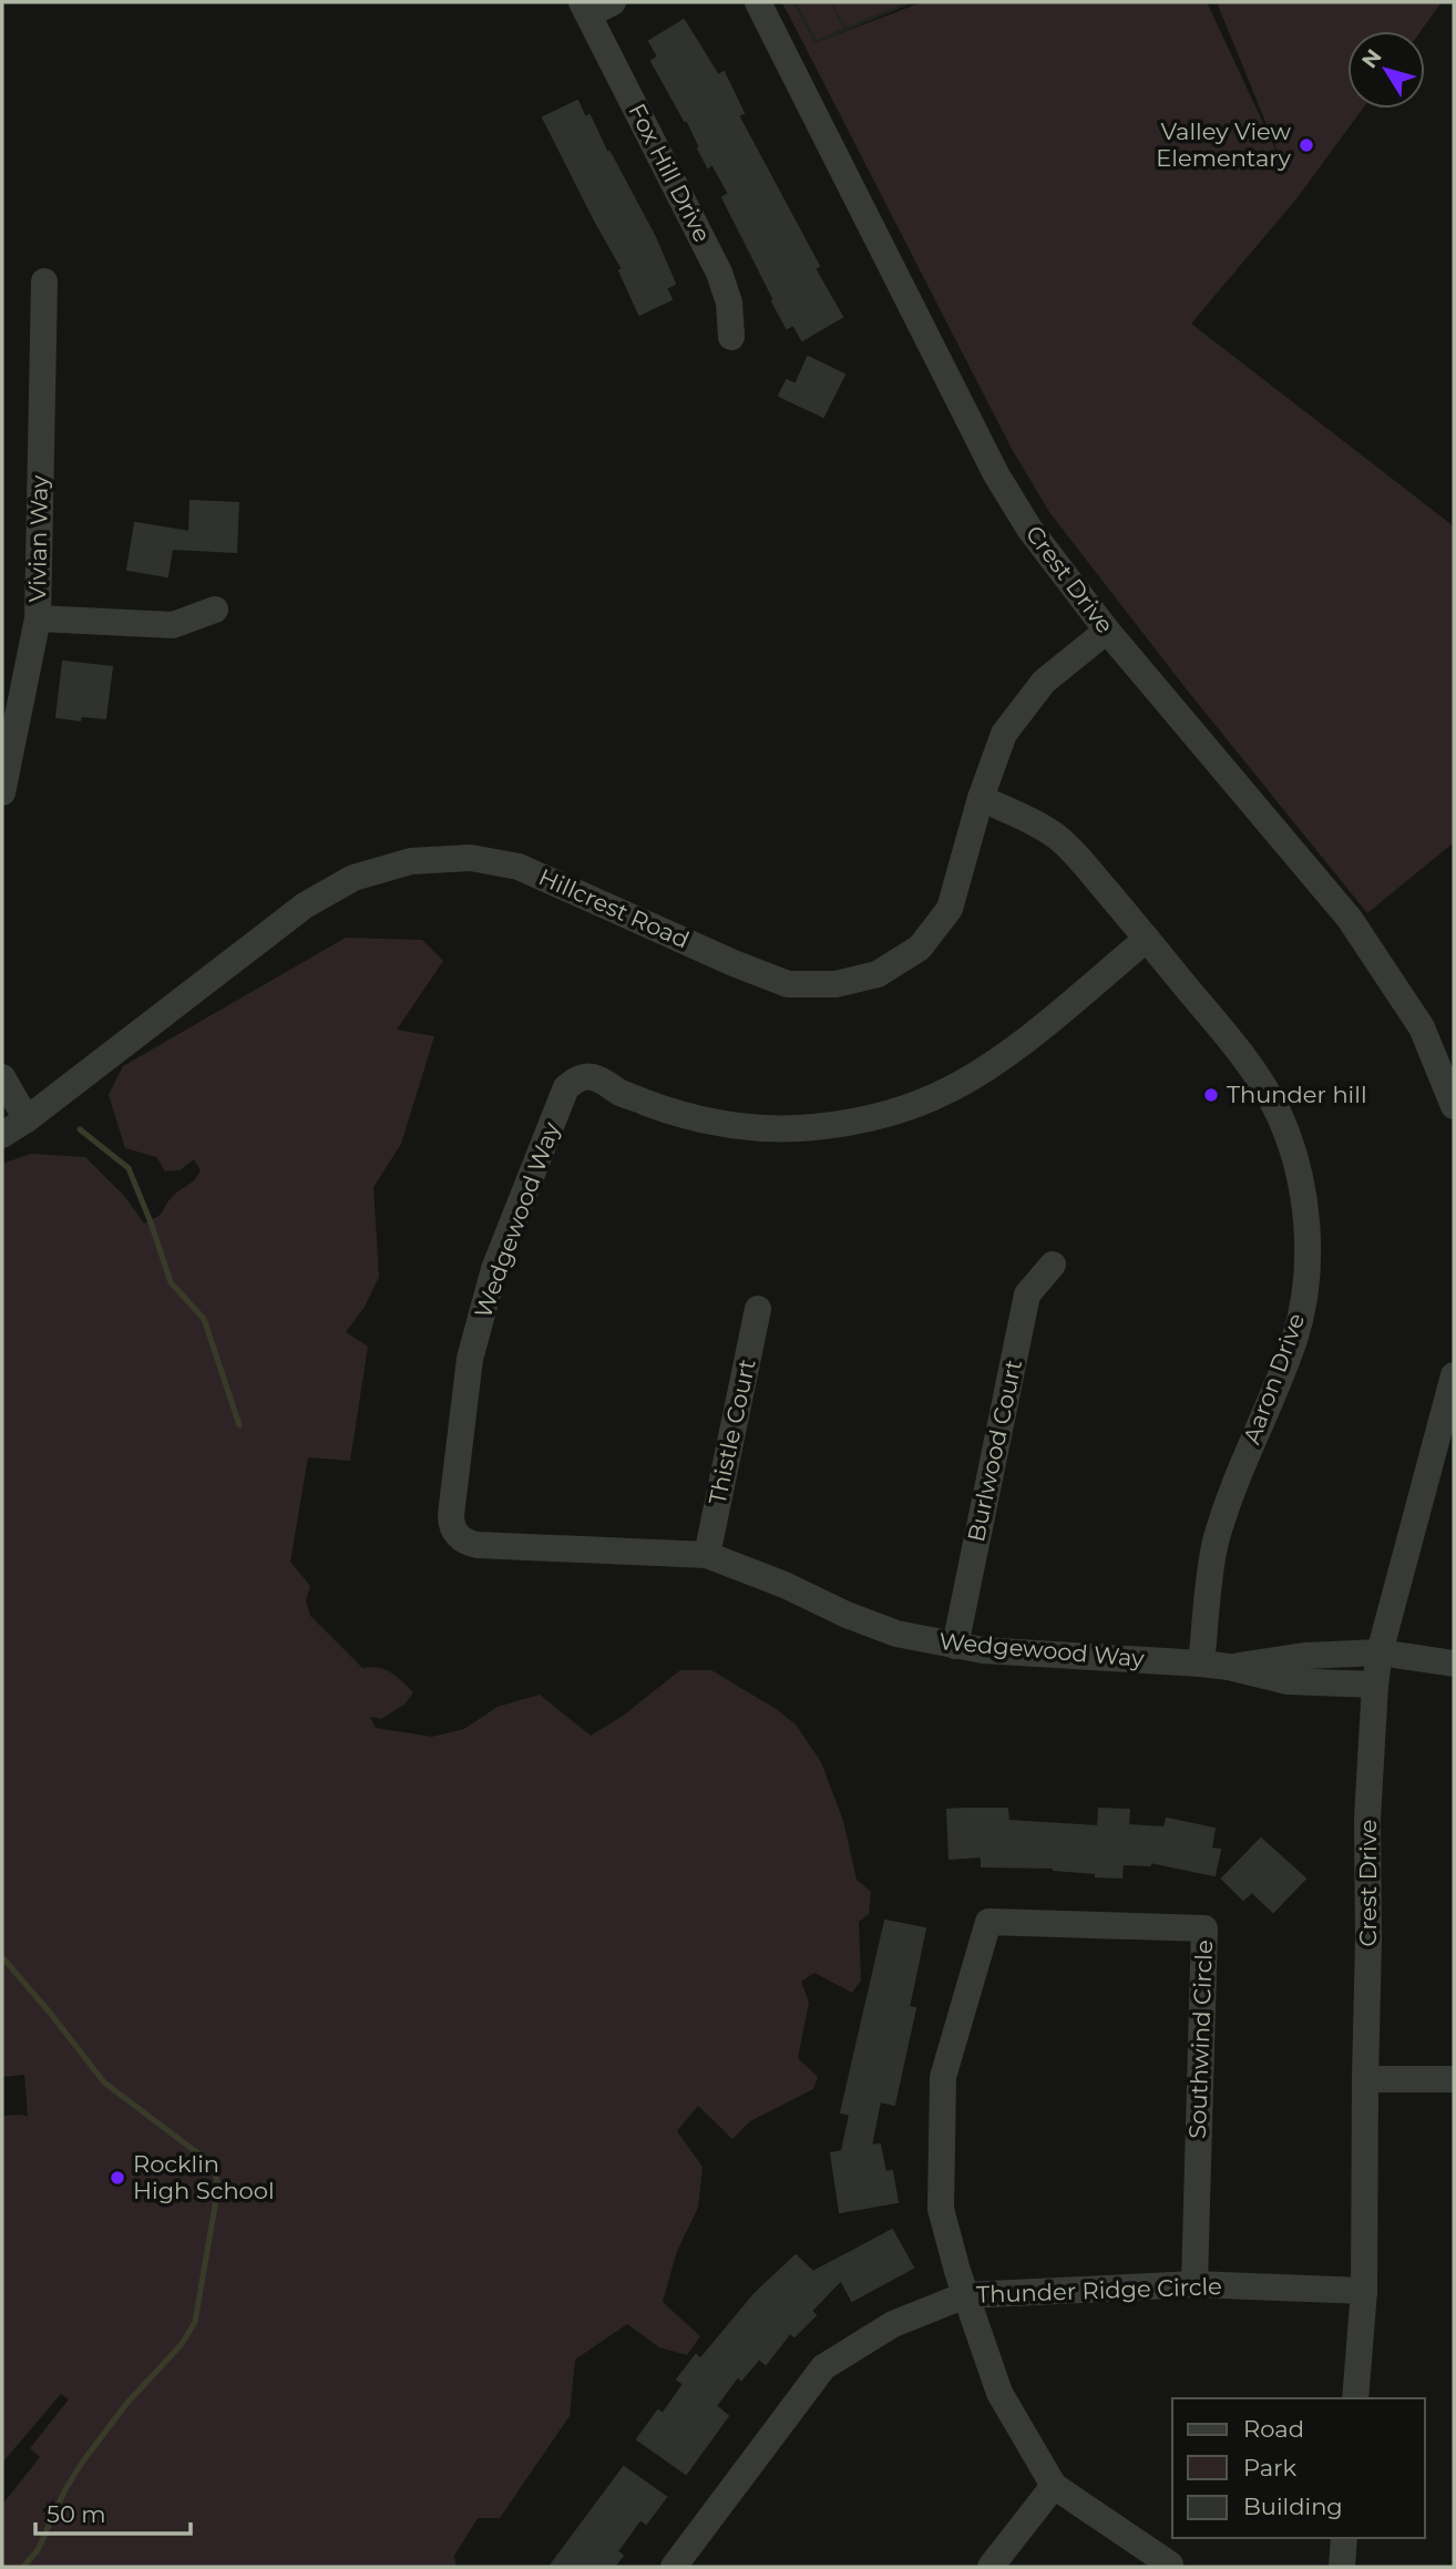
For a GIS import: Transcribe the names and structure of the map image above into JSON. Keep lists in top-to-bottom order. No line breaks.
{"streets":{"street":["Fox Hill Drive","Vivian Way","Crest Drive","Hillcrest Road","Wedgewood Way","Aaron Drive","Thistle Court","Burlwood Court","Southwind Circle","Thunder Ridge Circle"]},"crossings":[["Crest Drive","Hillcrest Road"],["Crest Drive","Wedgewood Way"],["Crest Drive","Thunder Ridge Circle"],["Hillcrest Road","Aaron Drive"],["Wedgewood Way","Aaron Drive"],["Wedgewood Way","Thistle Court"],["Wedgewood Way","Burlwood Court"],["Southwind Circle","Thunder Ridge Circle"]],"places":["Valley View Elementary","Thunder hill","Rocklin High School"],"legend":["Road","Park","Building"],"scale_bar":"50 m","north":"top left"}
